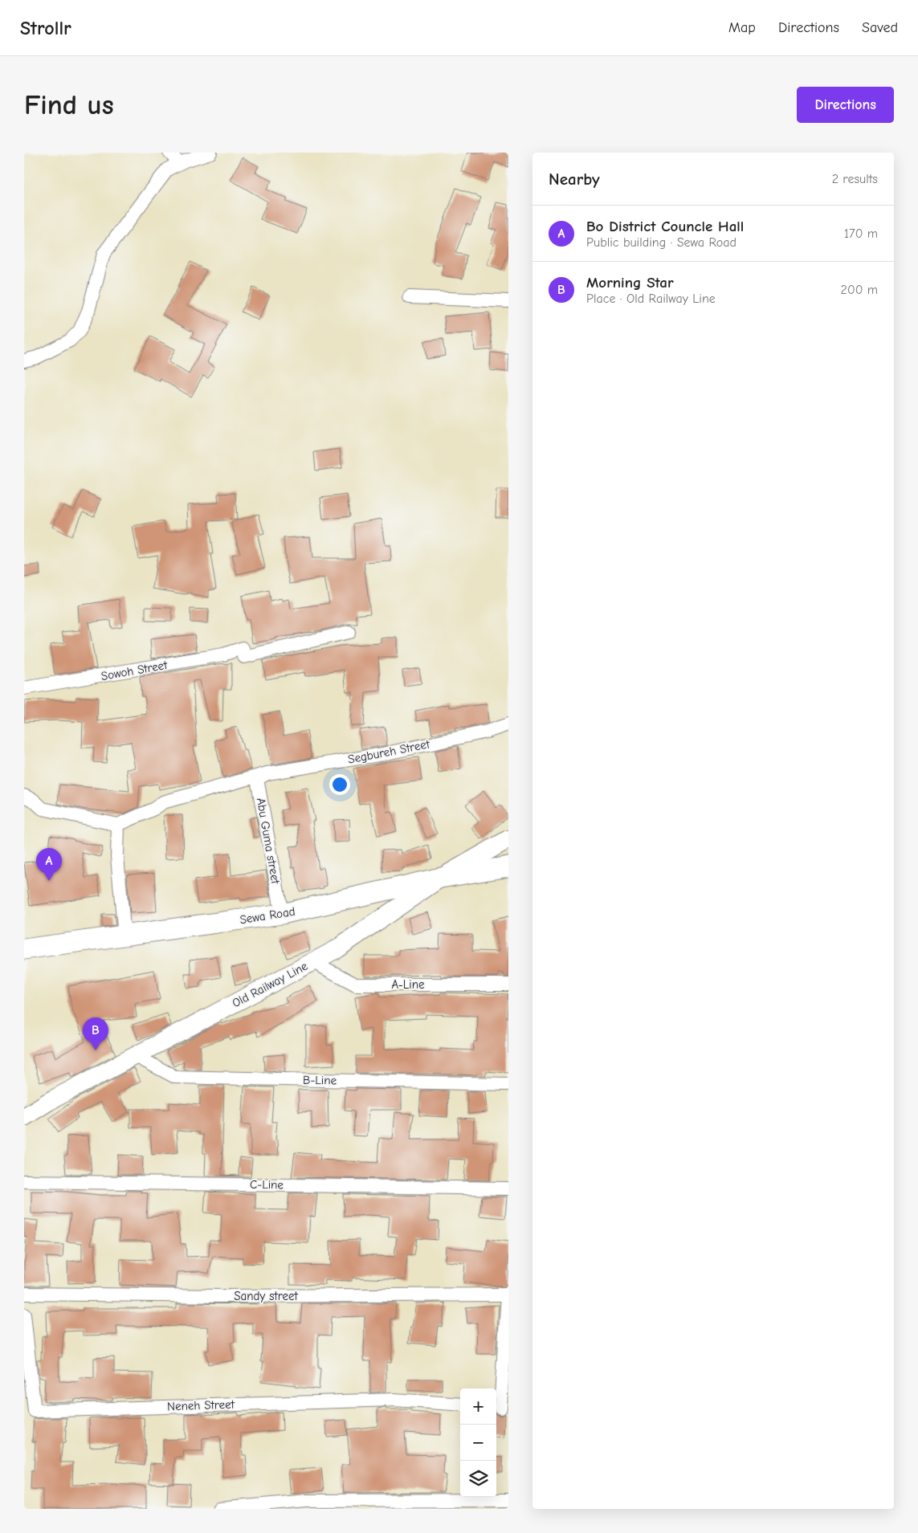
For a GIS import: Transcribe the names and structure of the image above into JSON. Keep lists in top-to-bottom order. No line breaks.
{"streets":{"main road":["Sewa Road"],"street":["Sowoh Street","Segbureh Street","Abu Guma street","Old Railway Line","A-Line","B-Line","C-Line","Sandy street","Neneh Street"]},"crossings":[["Segbureh Street","Abu Guma street"],["Abu Guma street","Sewa Road"],["Sewa Road","Old Railway Line"],["Old Railway Line","A-Line"],["Old Railway Line","B-Line"]],"page":{"header":"Strollr","nav":["Map","Directions","Saved"],"buttons":"Directions","title":"Find us","heading":["Nearby","2 results"],"list":[{"mark":"A","name":"Bo District Councle Hall","note":"Public building · Sewa Road","value":"170 m"},{"mark":"B","name":"Morning Star","note":"Place · Old Railway Line","value":"200 m"}],"pins":["A","B"],"map_buttons":["+","−"]}}
